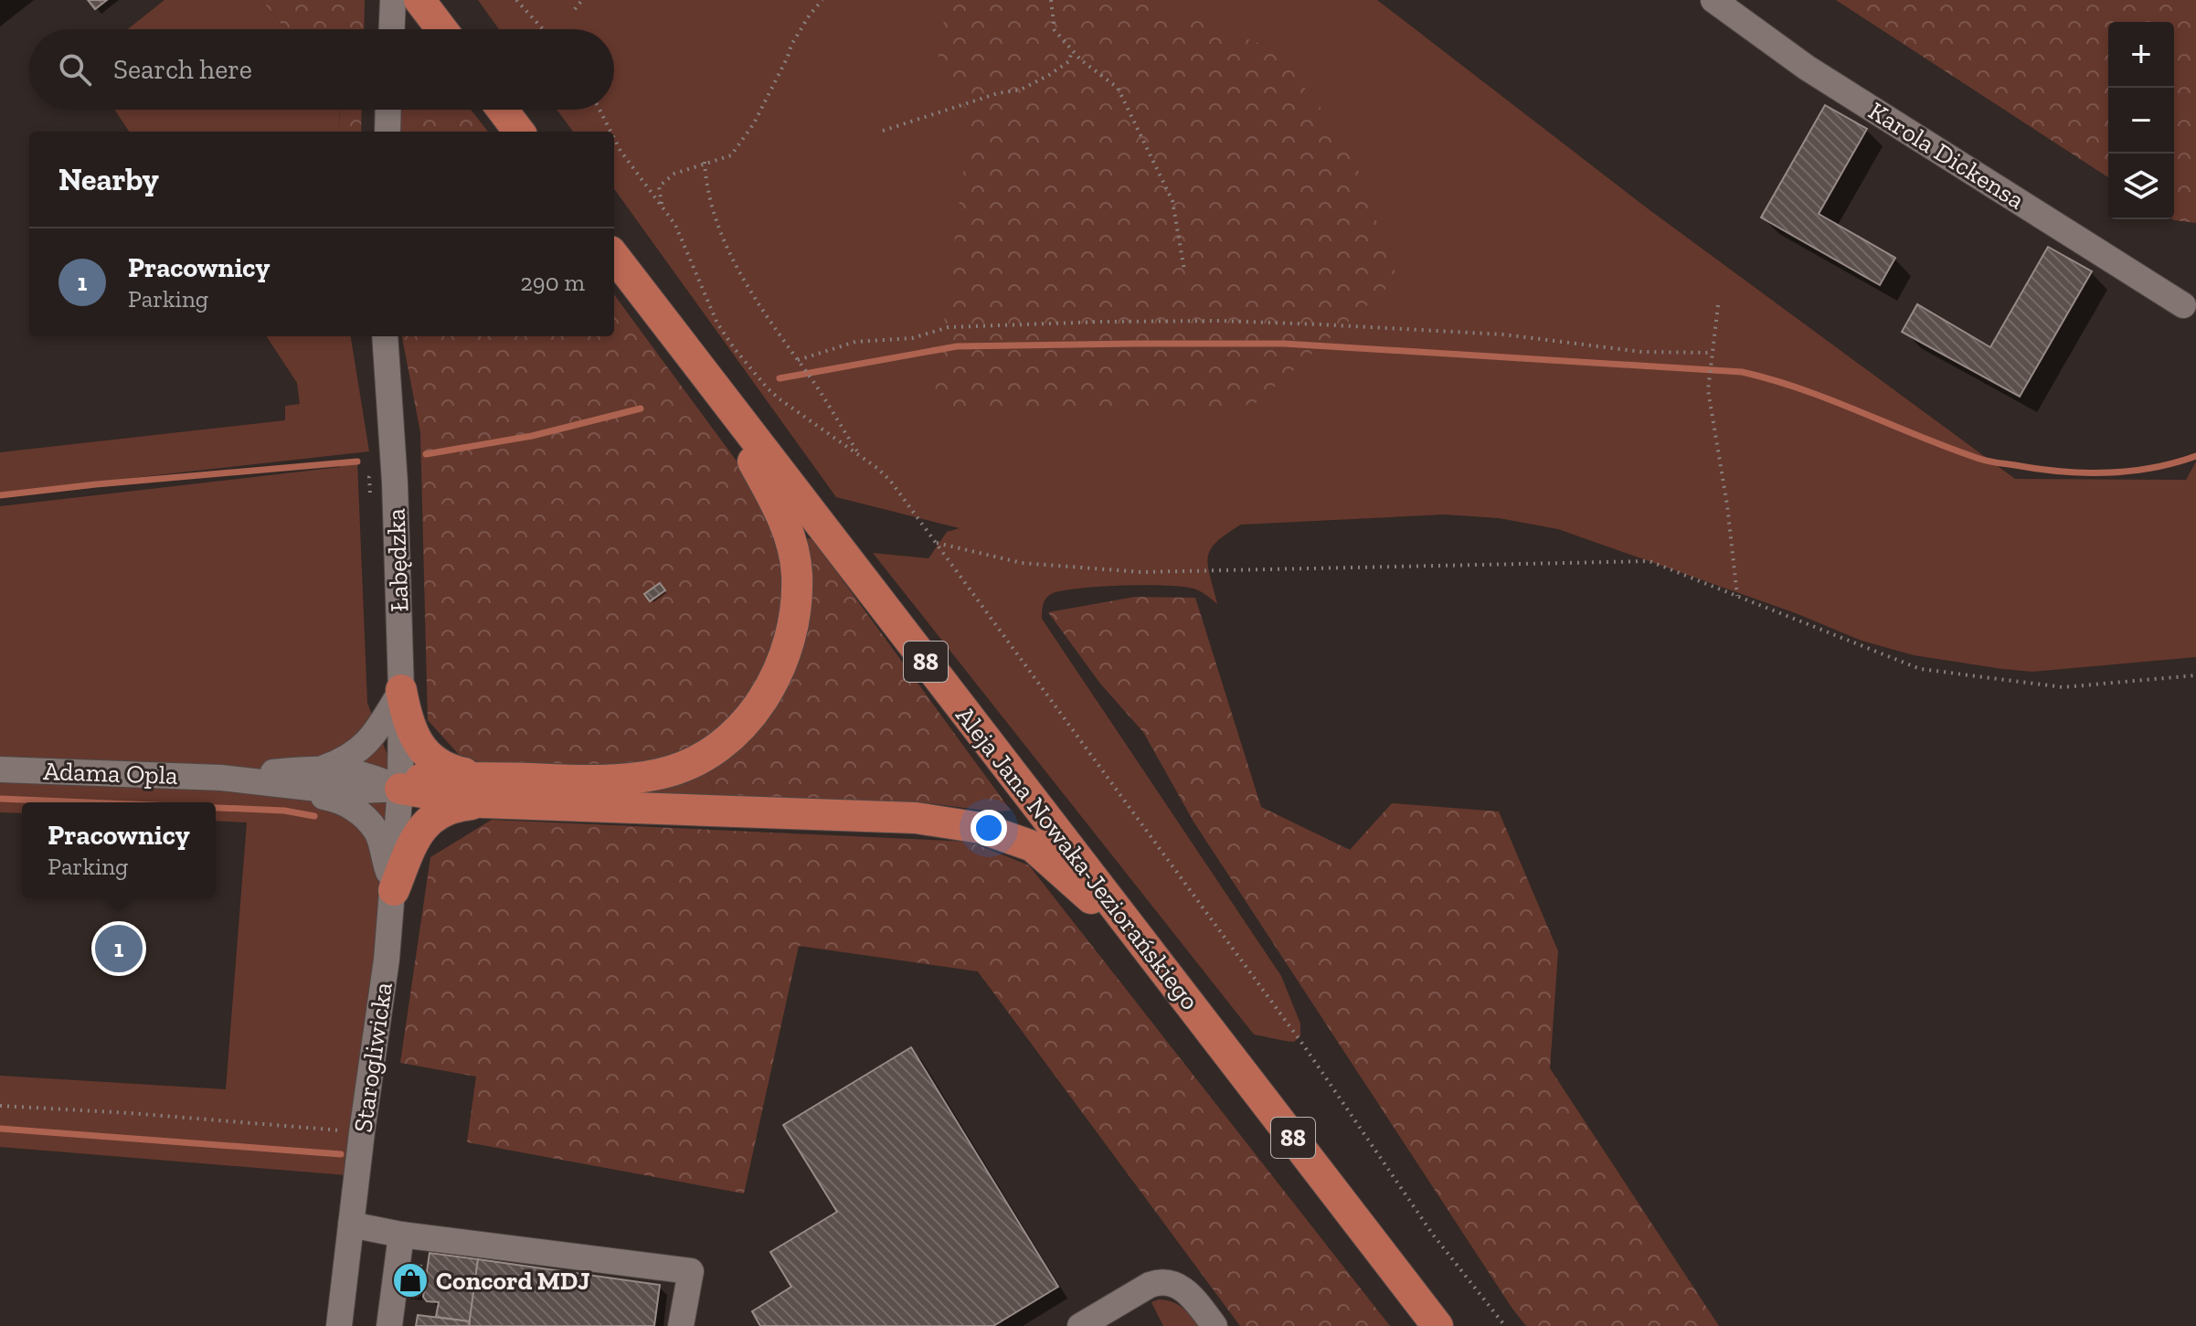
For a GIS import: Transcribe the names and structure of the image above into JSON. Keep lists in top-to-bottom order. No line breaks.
{"streets":{"main road":["88","Aleja Jana Nowaka-Jeziorańskiego"],"street":["Karola Dickensa","Łabędzka","Adama Opla","Starogliwicka"]},"crossings":[["Łabędzka","Starogliwicka"]],"places":{"shop":["Concord MDJ"]},"page":{"map_buttons":["+","−"],"search":"Search here","heading":"Nearby","list":[{"mark":"1","name":"Pracownicy","note":"Parking","value":"290 m"}],"popup":["Pracownicy","Parking"],"pins":"1"}}
